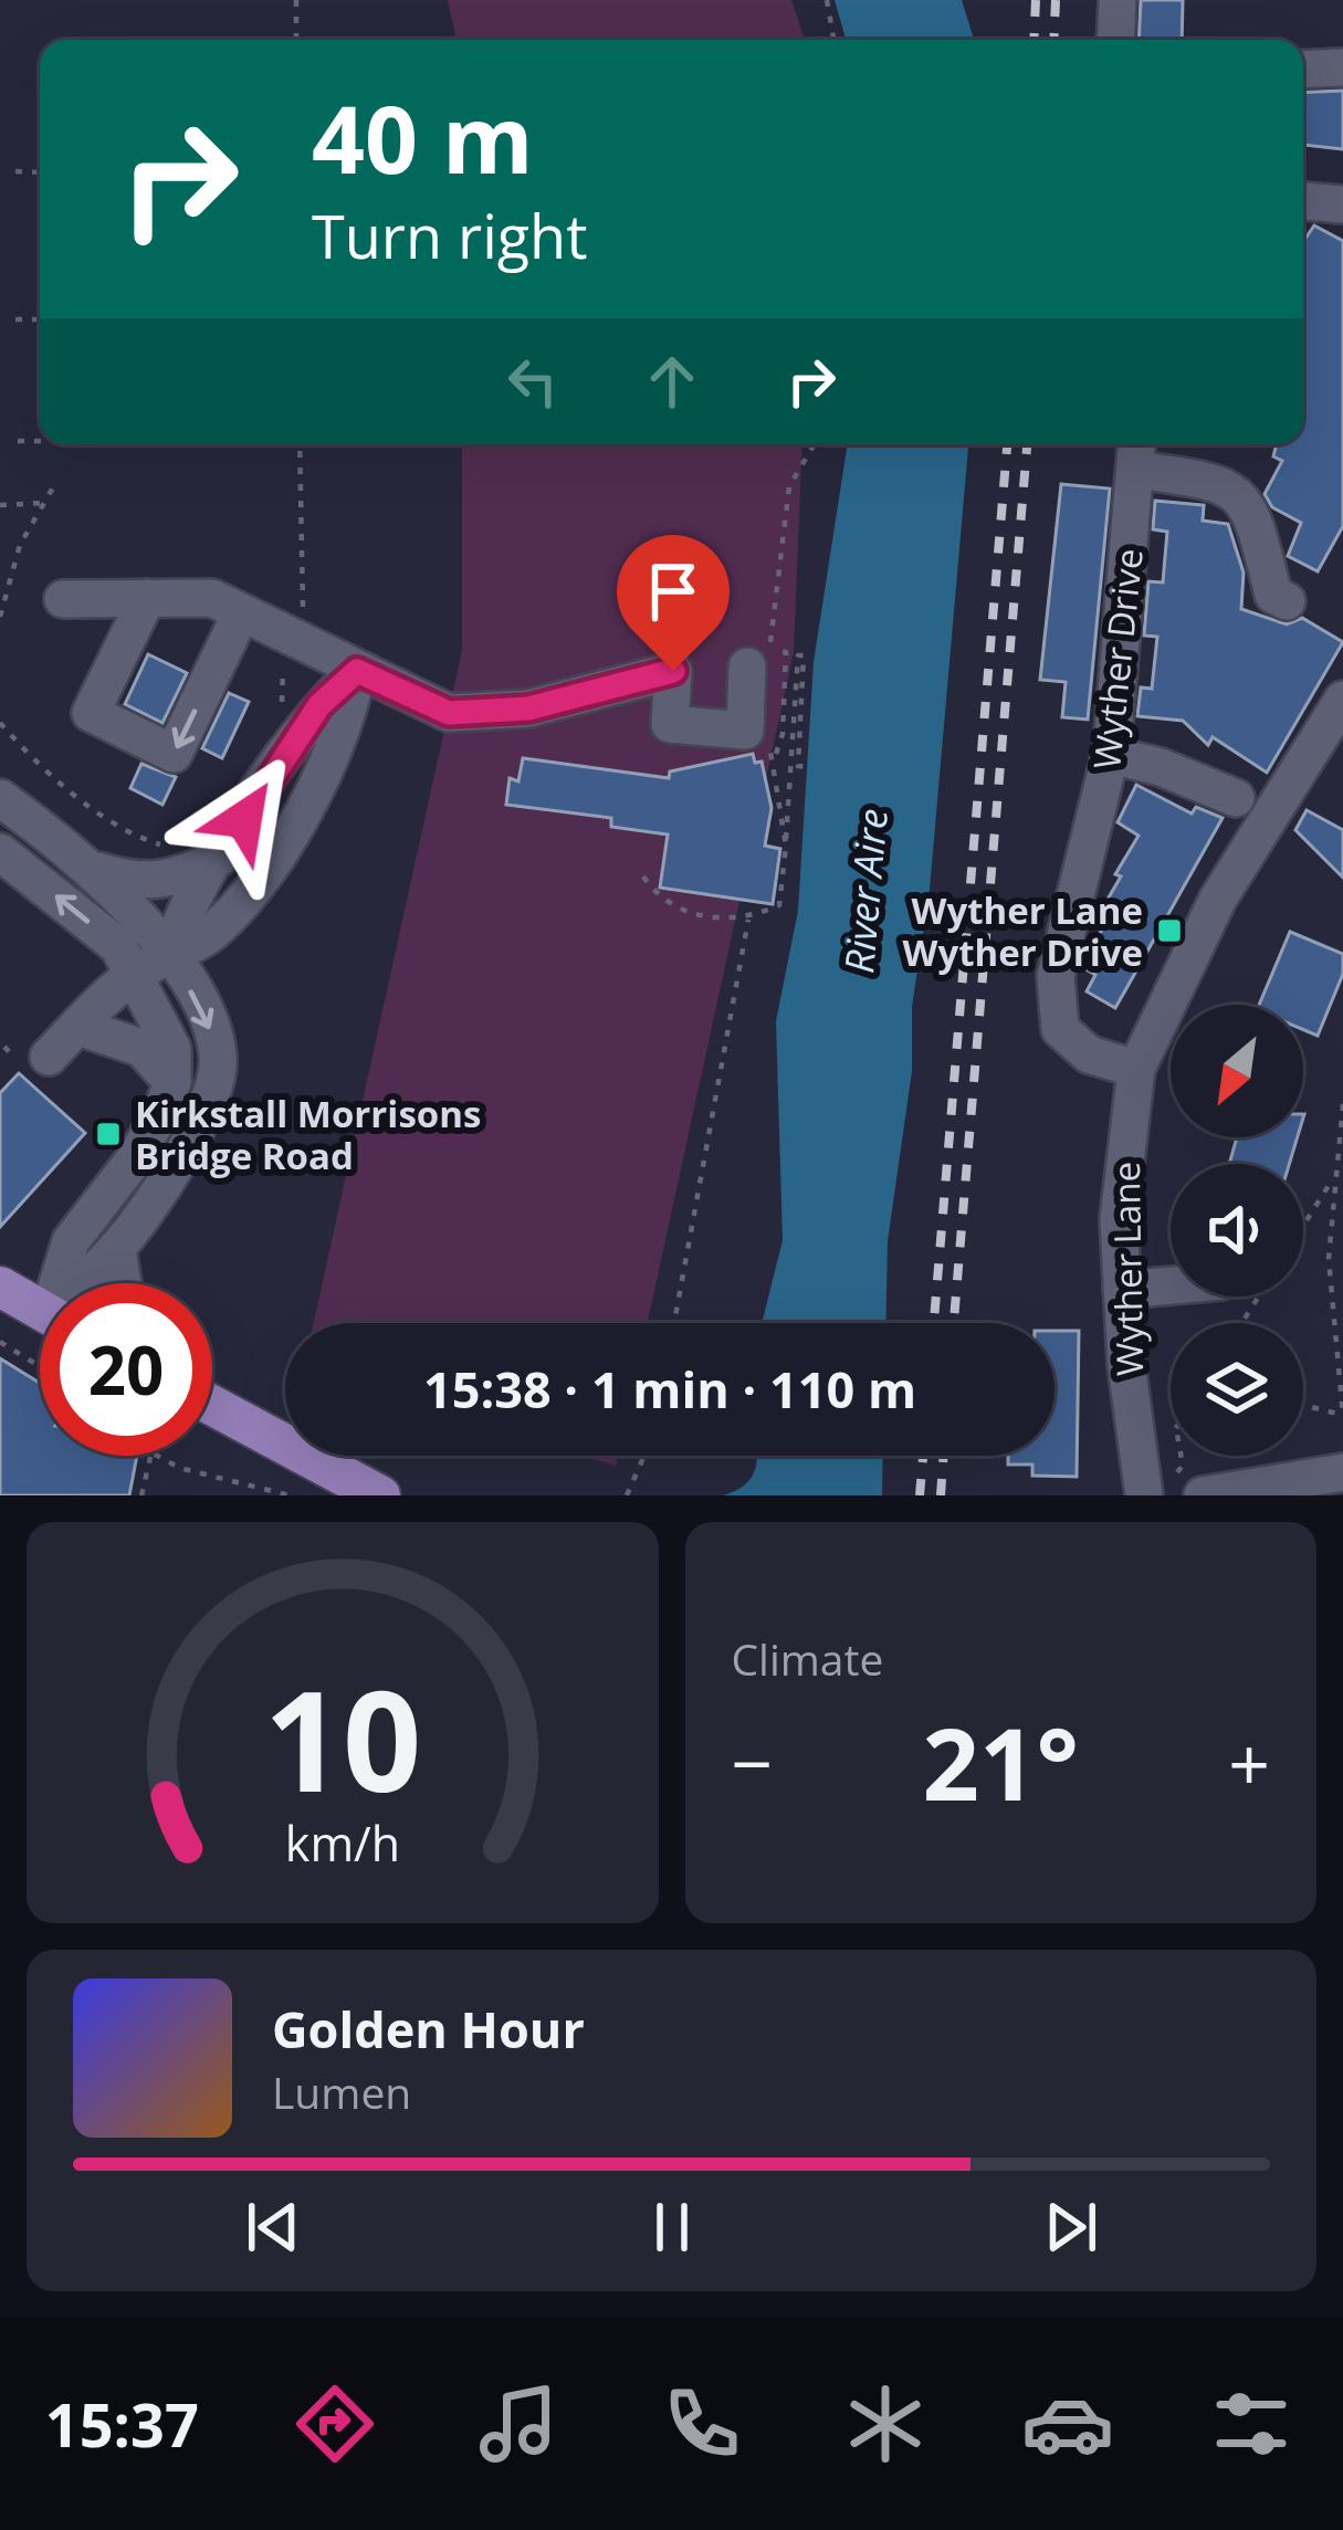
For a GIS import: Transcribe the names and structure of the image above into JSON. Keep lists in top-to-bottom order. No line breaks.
{"streets":{"street":["Wyther Drive","Wyther Lane"]},"crossings":[["Wyther Drive","Wyther Lane"]],"water":["River Aire"],"places":{"transit":["Wyther Lane Wyther Drive","Kirkstall Morrisons Bridge Road"]},"north":"bottom left","page":{"turn":["40 m","Turn right"],"limit":"20","trip":"15:38 · 1 min · 110 m","tile":"Climate","heat":["−","21°","+"],"song":["Golden Hour","Lumen"],"tabs":"15:37","gauge":["10","km/h"]}}
